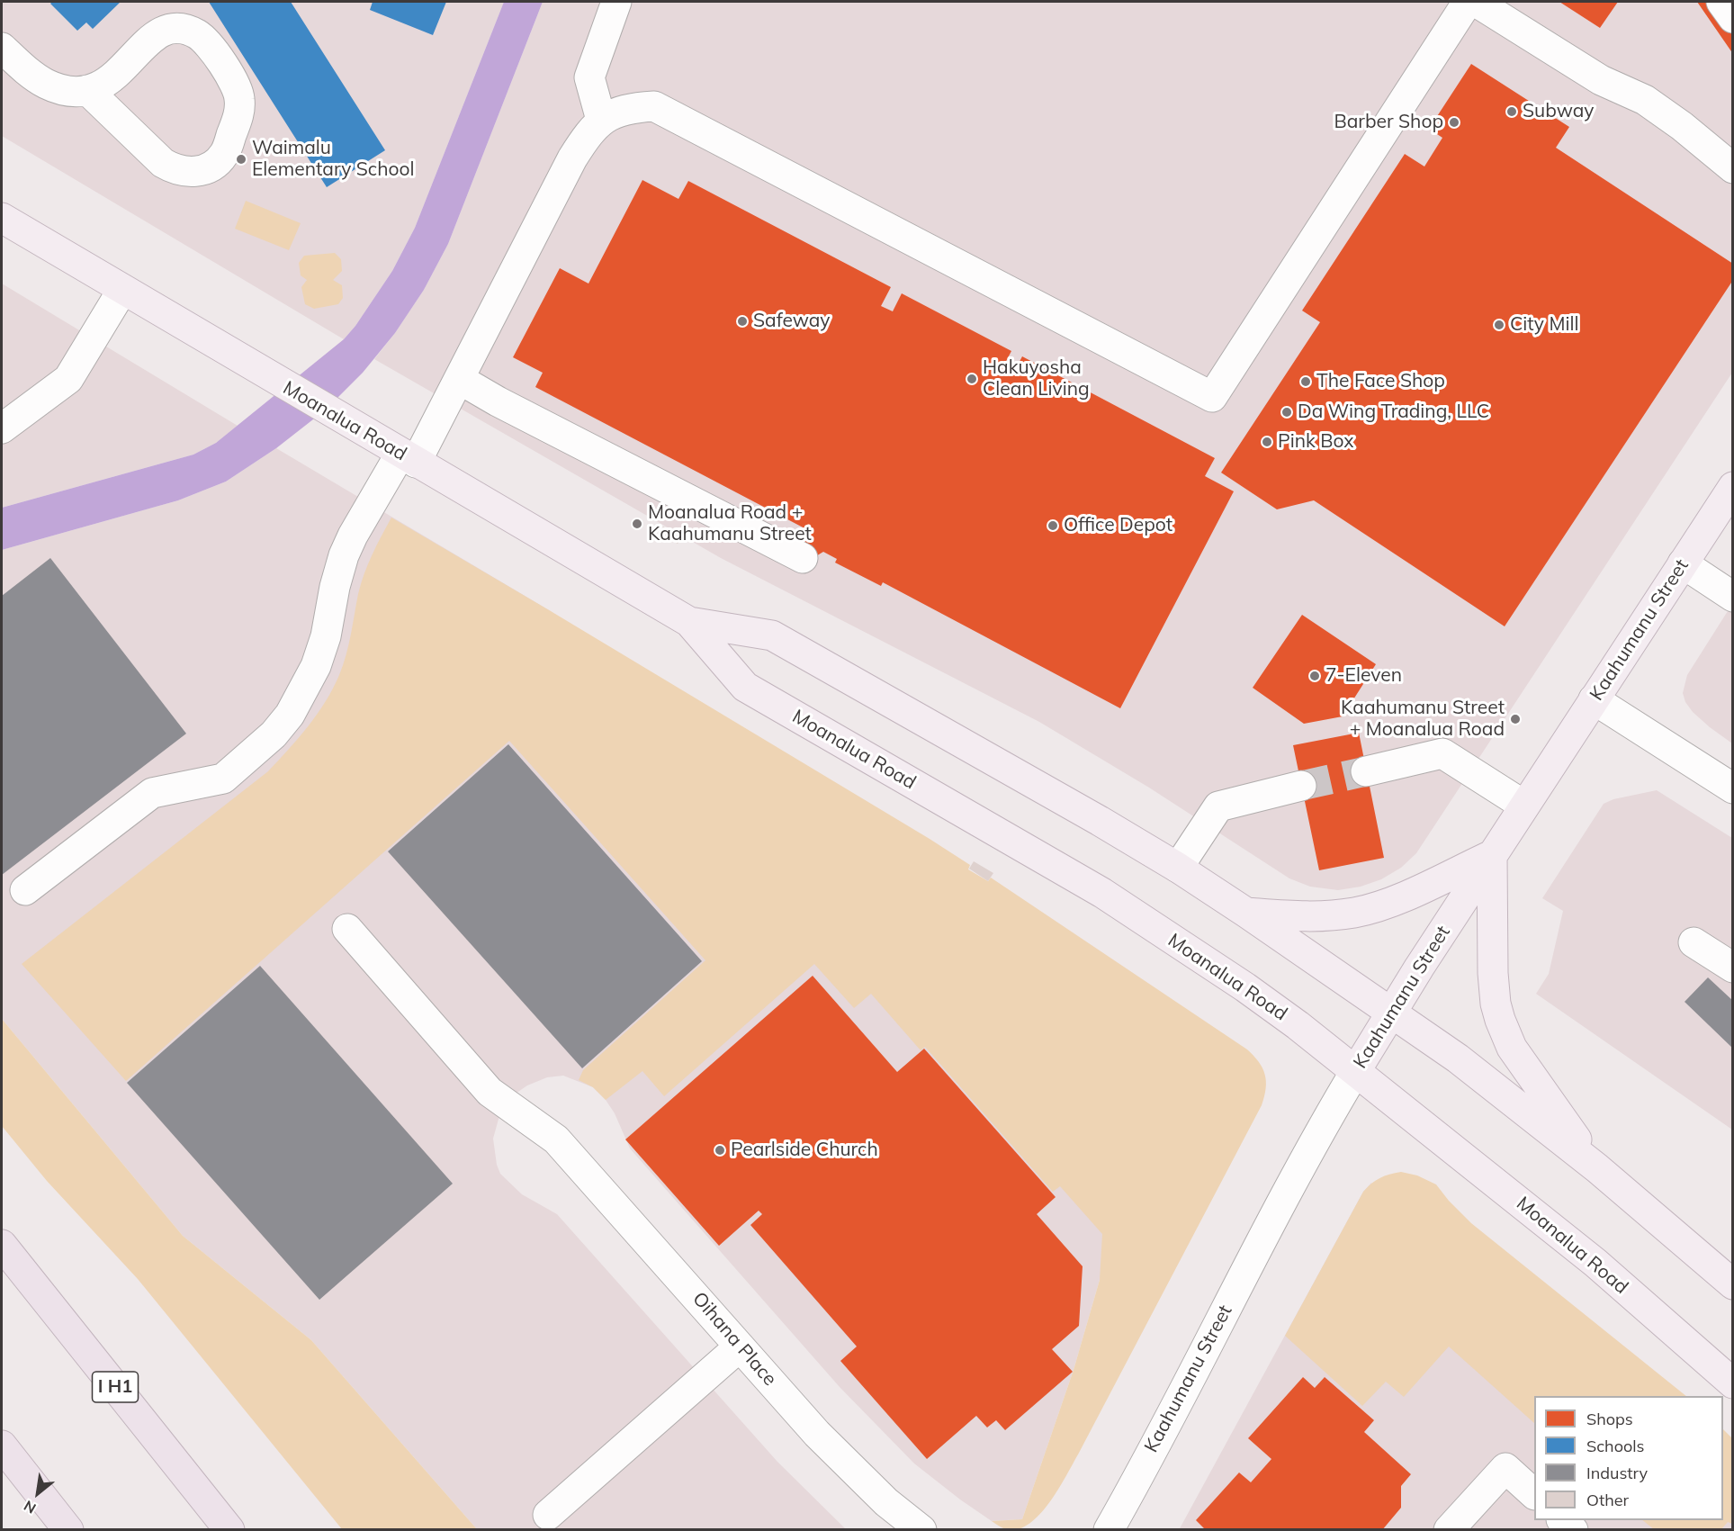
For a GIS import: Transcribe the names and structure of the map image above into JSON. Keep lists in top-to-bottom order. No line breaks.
{"streets":{"highway":["I H1"],"main road":["Moanalua Road","Kaahumanu Street"],"street":["Oihana Place"]},"crossings":[["Moanalua Road","Kaahumanu Street"]],"places":["Subway","Barber Shop","Waimalu Elementary School","Safeway","City Mill","Hakuyosha Clean Living","The Face Shop","Da Wing Trading, LLC","Pink Box","Moanalua Road + Kaahumanu Street","Office Depot","7-Eleven","Kaahumanu Street + Moanalua Road","Pearlside Church"],"legend":["Shops","Schools","Industry","Other"],"north":"bottom left"}
